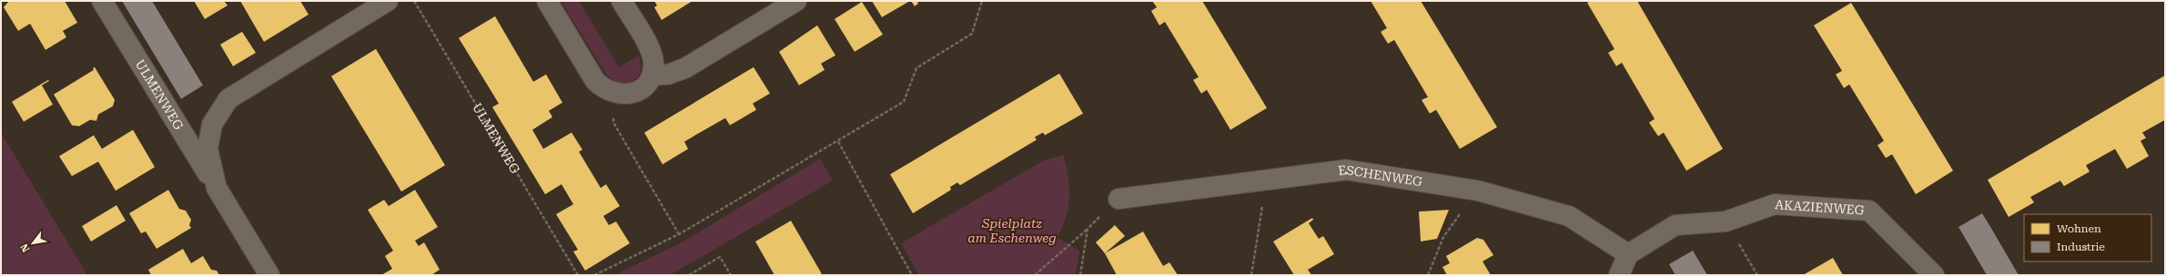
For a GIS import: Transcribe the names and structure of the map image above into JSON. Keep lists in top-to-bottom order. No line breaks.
{"streets":{"street":["ULMENWEG","ESCHENWEG","AKAZIENWEG"]},"crossings":[["ESCHENWEG","AKAZIENWEG"]],"parks":["Spielplatz am Eschenweg"],"legend":["Wohnen","Industrie"],"north":"bottom left"}
